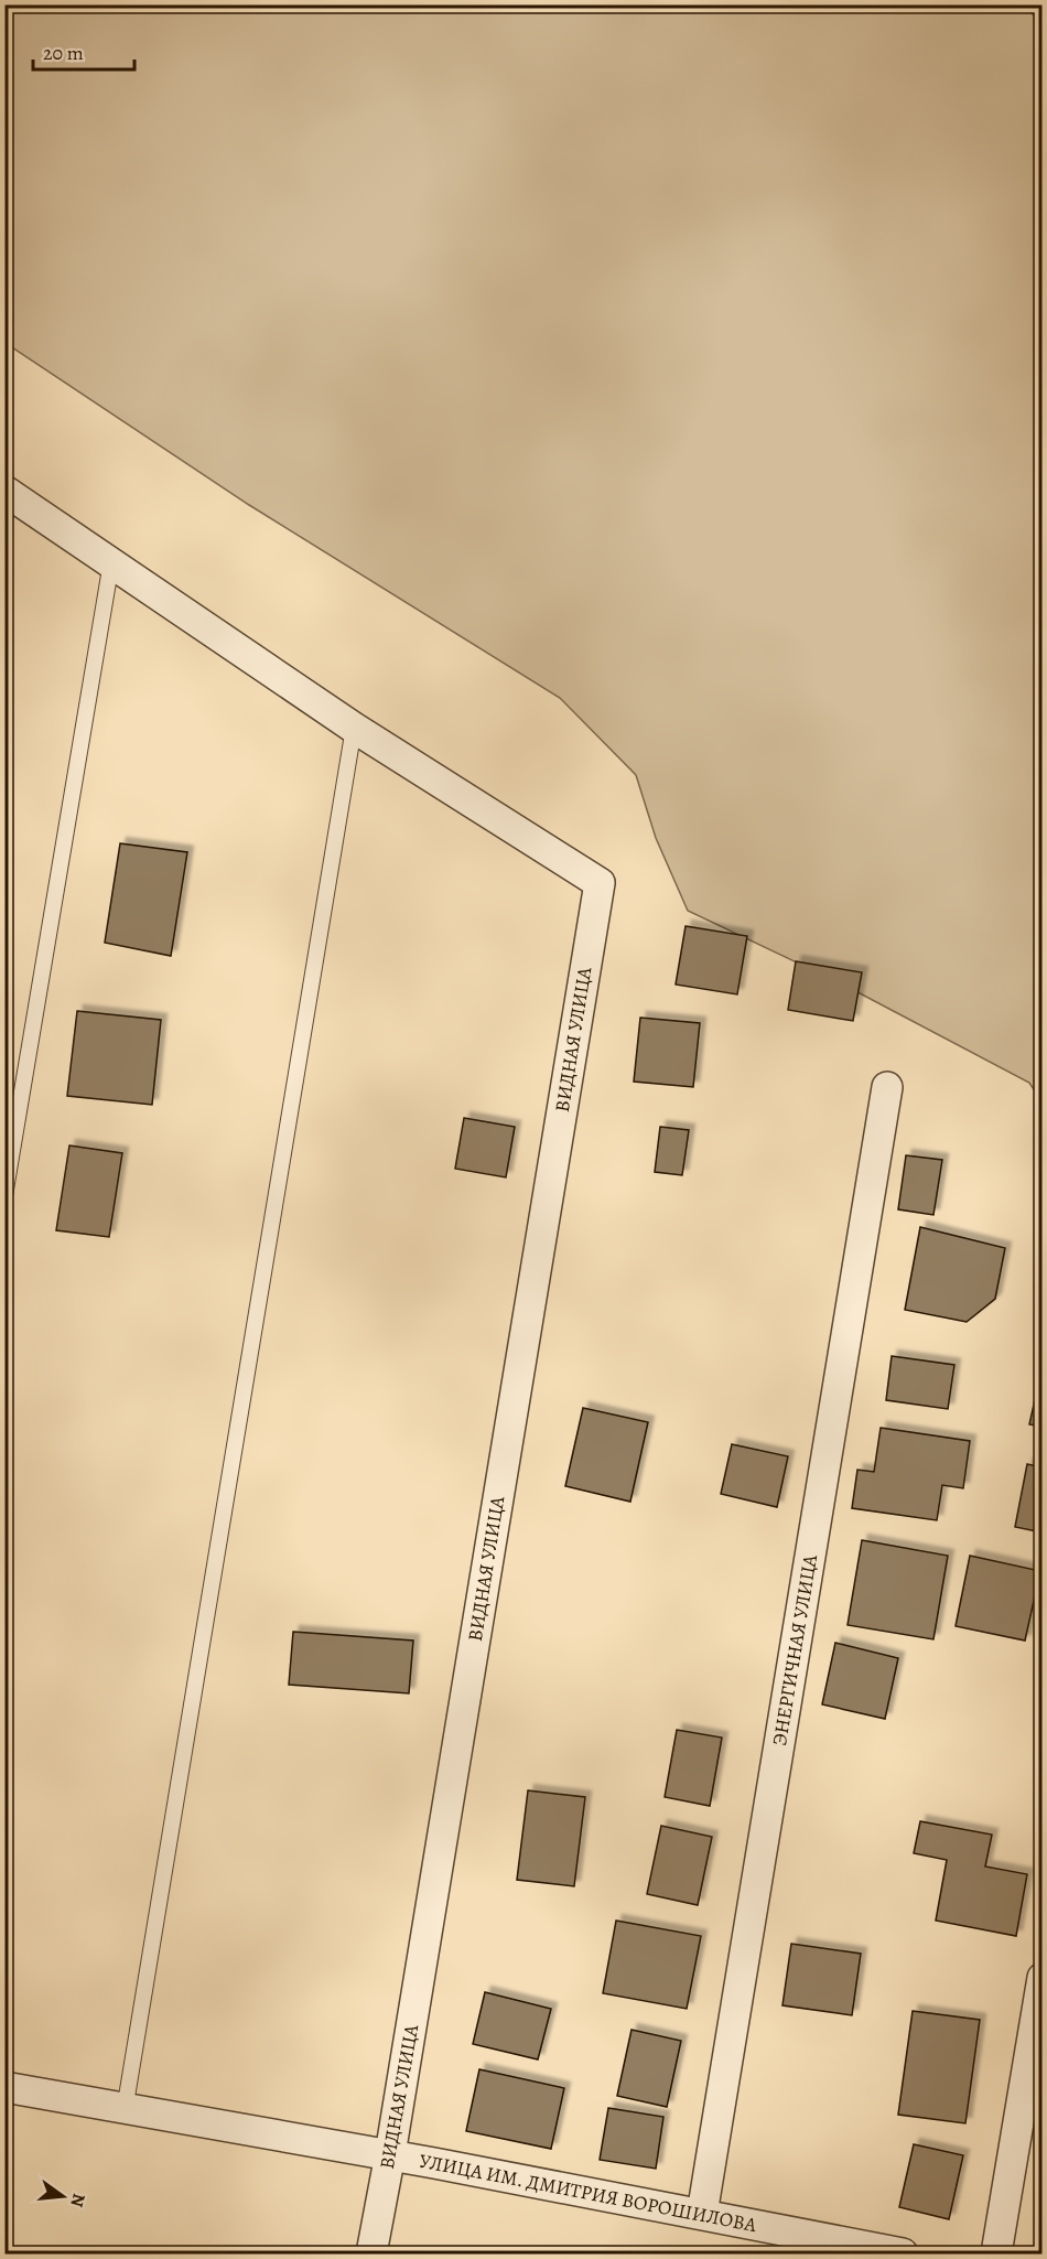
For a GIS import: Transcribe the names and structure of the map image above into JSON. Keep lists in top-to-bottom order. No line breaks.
{"streets":{"street":["ВИДНАЯ УЛИЦА","ЭНЕРГИЧНАЯ УЛИЦА","УЛИЦА ИМ. ДМИТРИЯ ВОРОШИЛОВА"]},"crossings":[["ВИДНАЯ УЛИЦА","УЛИЦА ИМ. ДМИТРИЯ ВОРОШИЛОВА"],["ЭНЕРГИЧНАЯ УЛИЦА","УЛИЦА ИМ. ДМИТРИЯ ВОРОШИЛОВА"]],"scale_bar":"20 m","north":"right"}
